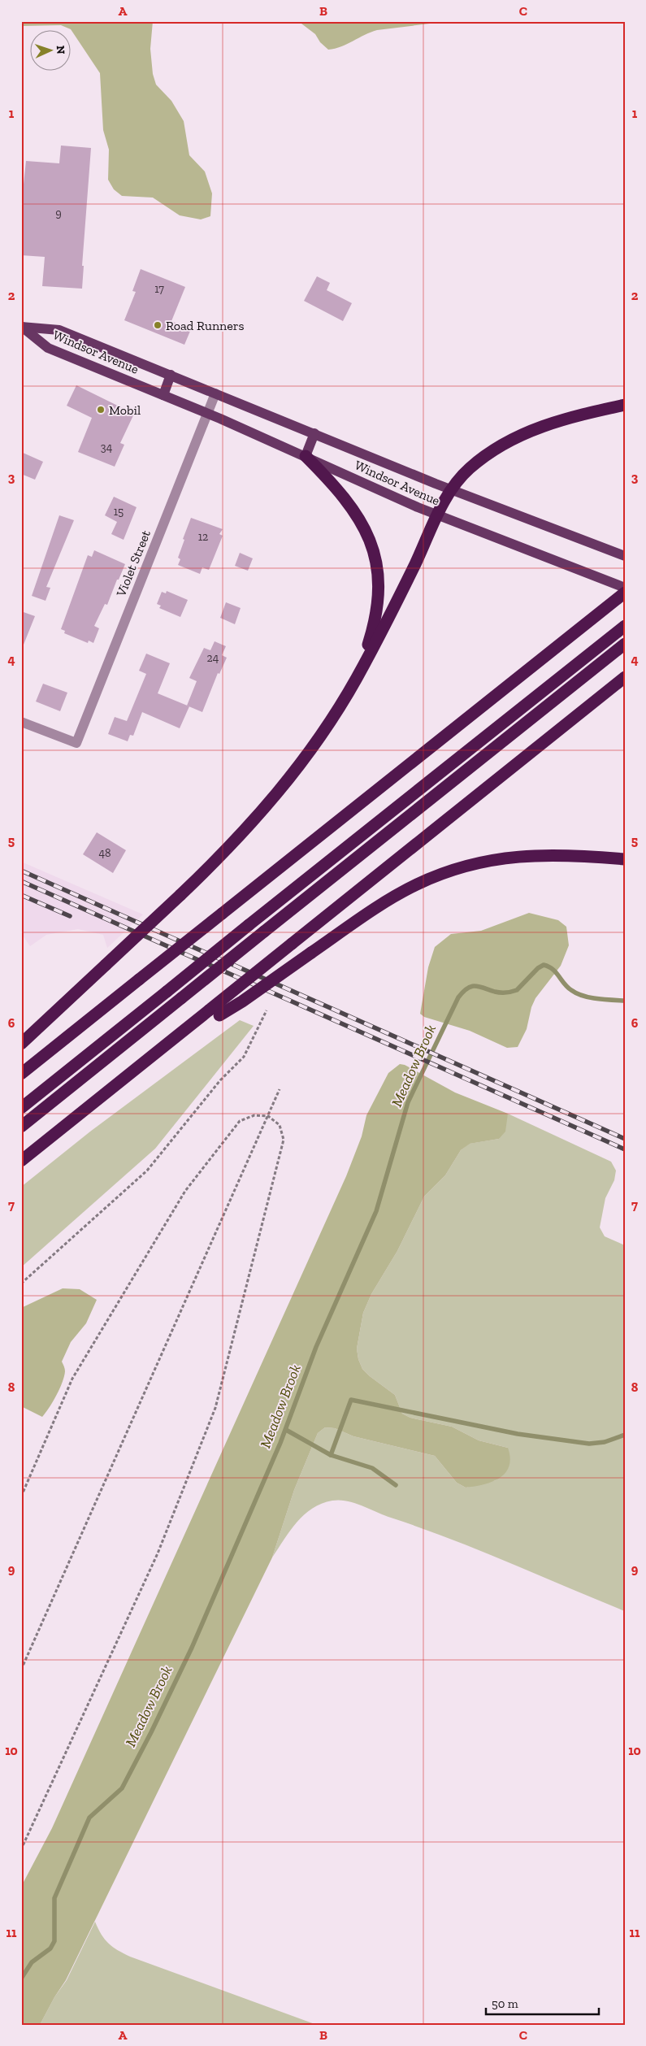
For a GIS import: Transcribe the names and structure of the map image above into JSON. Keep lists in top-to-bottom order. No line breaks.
{"streets":{"main road":["Windsor Avenue"],"street":["Violet Street"]},"crossings":[["Windsor Avenue","Violet Street"]],"water":["Meadow Brook"],"places":["Road Runners","Mobil"],"house_numbers":["9","17","34","15","12","24","48"],"scale_bar":"50 m","north":"right","grid":{"columns":["A","B","C"],"rows":["1","2","3","4","5","6","7","8","9","10","11"]}}
